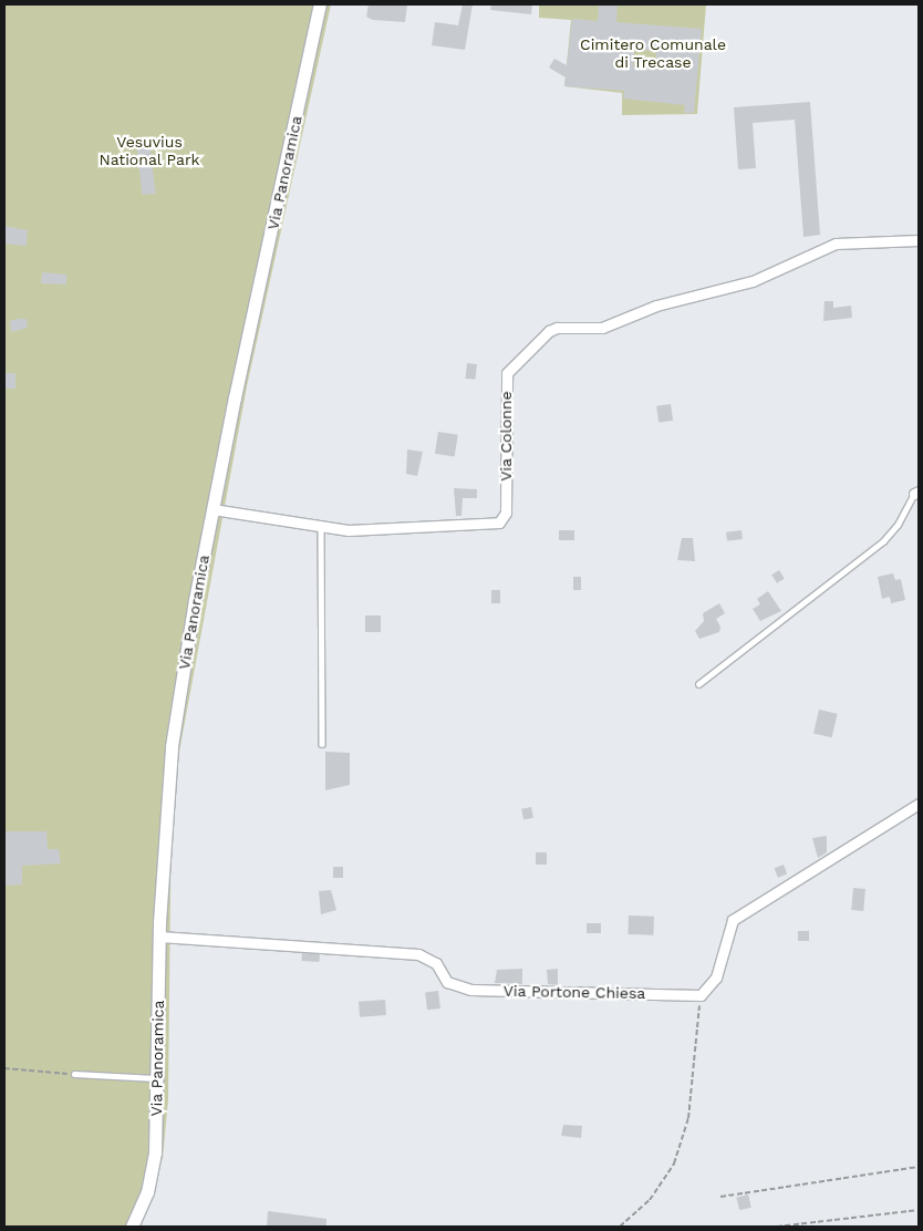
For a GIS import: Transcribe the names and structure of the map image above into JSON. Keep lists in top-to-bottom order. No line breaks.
{"streets":{"street":["Via Panoramica","Via Colonne","Via Portone Chiesa"]},"crossings":[["Via Panoramica","Via Colonne"],["Via Panoramica","Via Portone Chiesa"]],"parks":["Cimitero Comunale di Trecase","Vesuvius National Park"]}
